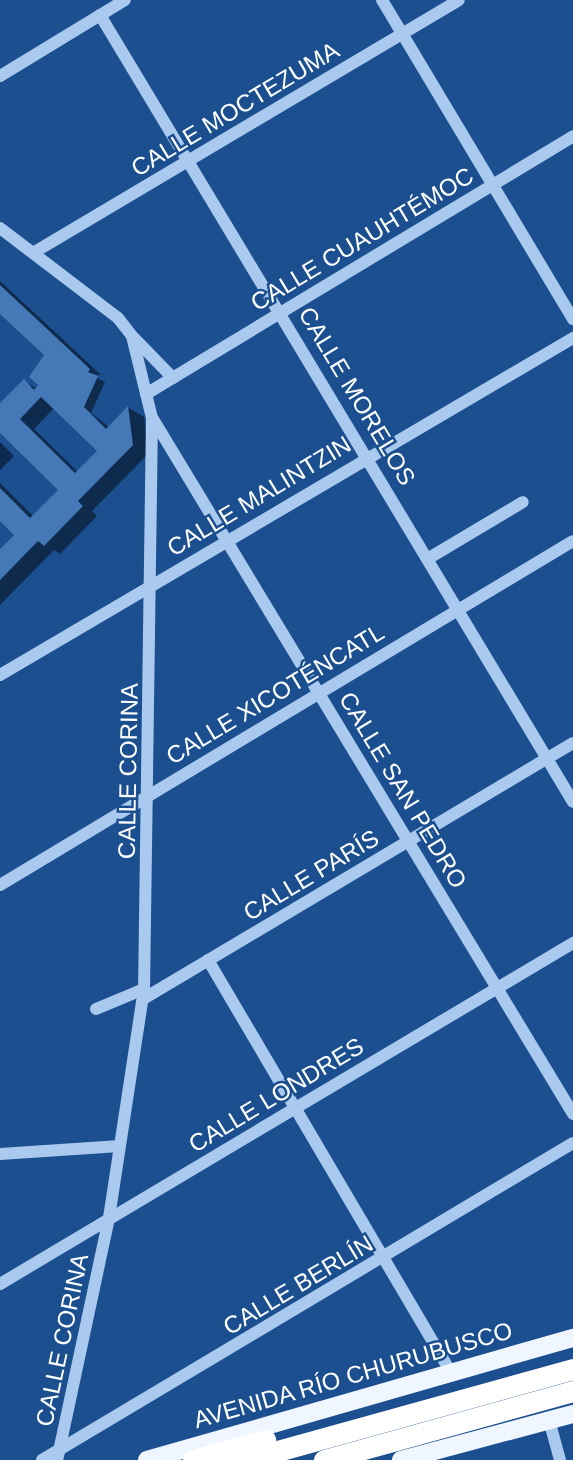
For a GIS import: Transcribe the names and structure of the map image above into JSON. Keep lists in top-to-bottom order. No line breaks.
{"streets":{"main road":["AVENIDA RÍO CHURUBUSCO"],"street":["CALLE MOCTEZUMA","CALLE CUAUHTÉMOC","CALLE MORELOS","CALLE MALINTZIN","CALLE XICOTÉNCATL","CALLE CORINA","CALLE SAN PEDRO","CALLE PARÍS","CALLE LONDRES","CALLE BERLÍN"]},"crossings":[["CALLE MOCTEZUMA","CALLE MORELOS"],["CALLE CUAUHTÉMOC","CALLE MORELOS"],["CALLE CUAUHTÉMOC","CALLE CORINA"],["CALLE MORELOS","CALLE MALINTZIN"],["CALLE MORELOS","CALLE XICOTÉNCATL"],["CALLE MORELOS","CALLE PARÍS"],["CALLE MALINTZIN","CALLE CORINA"],["CALLE MALINTZIN","CALLE SAN PEDRO"],["CALLE XICOTÉNCATL","CALLE CORINA"],["CALLE XICOTÉNCATL","CALLE SAN PEDRO"],["CALLE CORINA","CALLE SAN PEDRO"],["CALLE CORINA","CALLE PARÍS"],["CALLE CORINA","CALLE LONDRES"],["CALLE CORINA","CALLE BERLÍN"],["CALLE SAN PEDRO","CALLE PARÍS"],["CALLE SAN PEDRO","CALLE LONDRES"]]}
